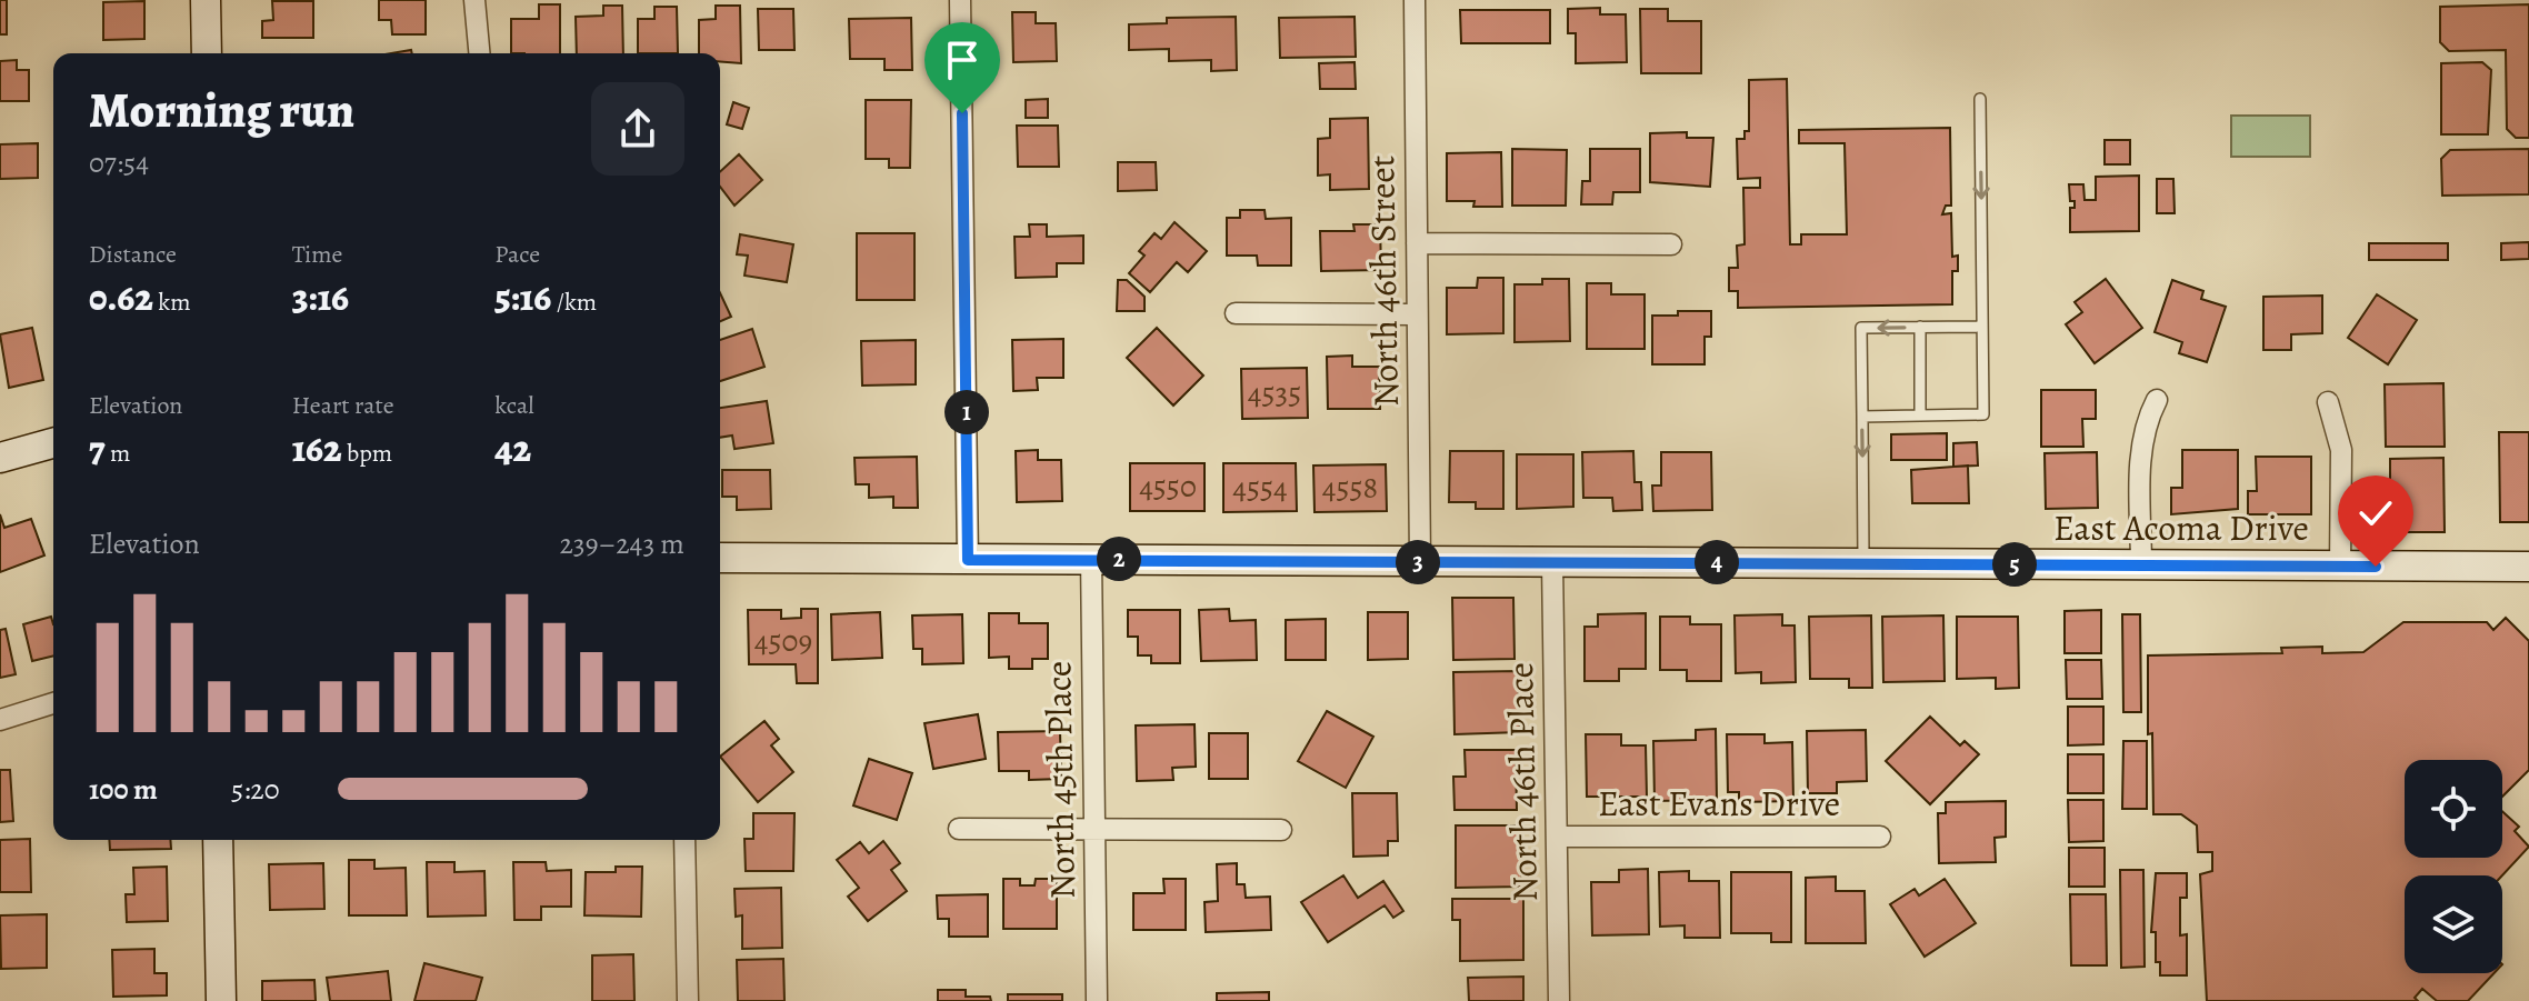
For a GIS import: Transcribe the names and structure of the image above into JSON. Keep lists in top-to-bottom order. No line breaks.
{"streets":{"street":["North 46th Street","East Acoma Drive","North 45th Place","North 46th Place","East Evans Drive"]},"crossings":[["North 46th Street","East Acoma Drive"],["East Acoma Drive","North 45th Place"],["East Acoma Drive","North 46th Place"],["North 46th Place","East Evans Drive"]],"house_numbers":["4535","4550","4554","4558","4509"],"page":{"heading":["Morning run","07:54"],"stats":[["Distance","0.62 km"],["Time","3:16"],["Pace","5:16 /km"],["Elevation","7 m"],["Heart rate","162 bpm"],["kcal","42"]],"pins":["1","2","3","4","5"],"chart":["Elevation","239–243 m"],"list":[{"name":"100 m","note":"5:20"}]}}
